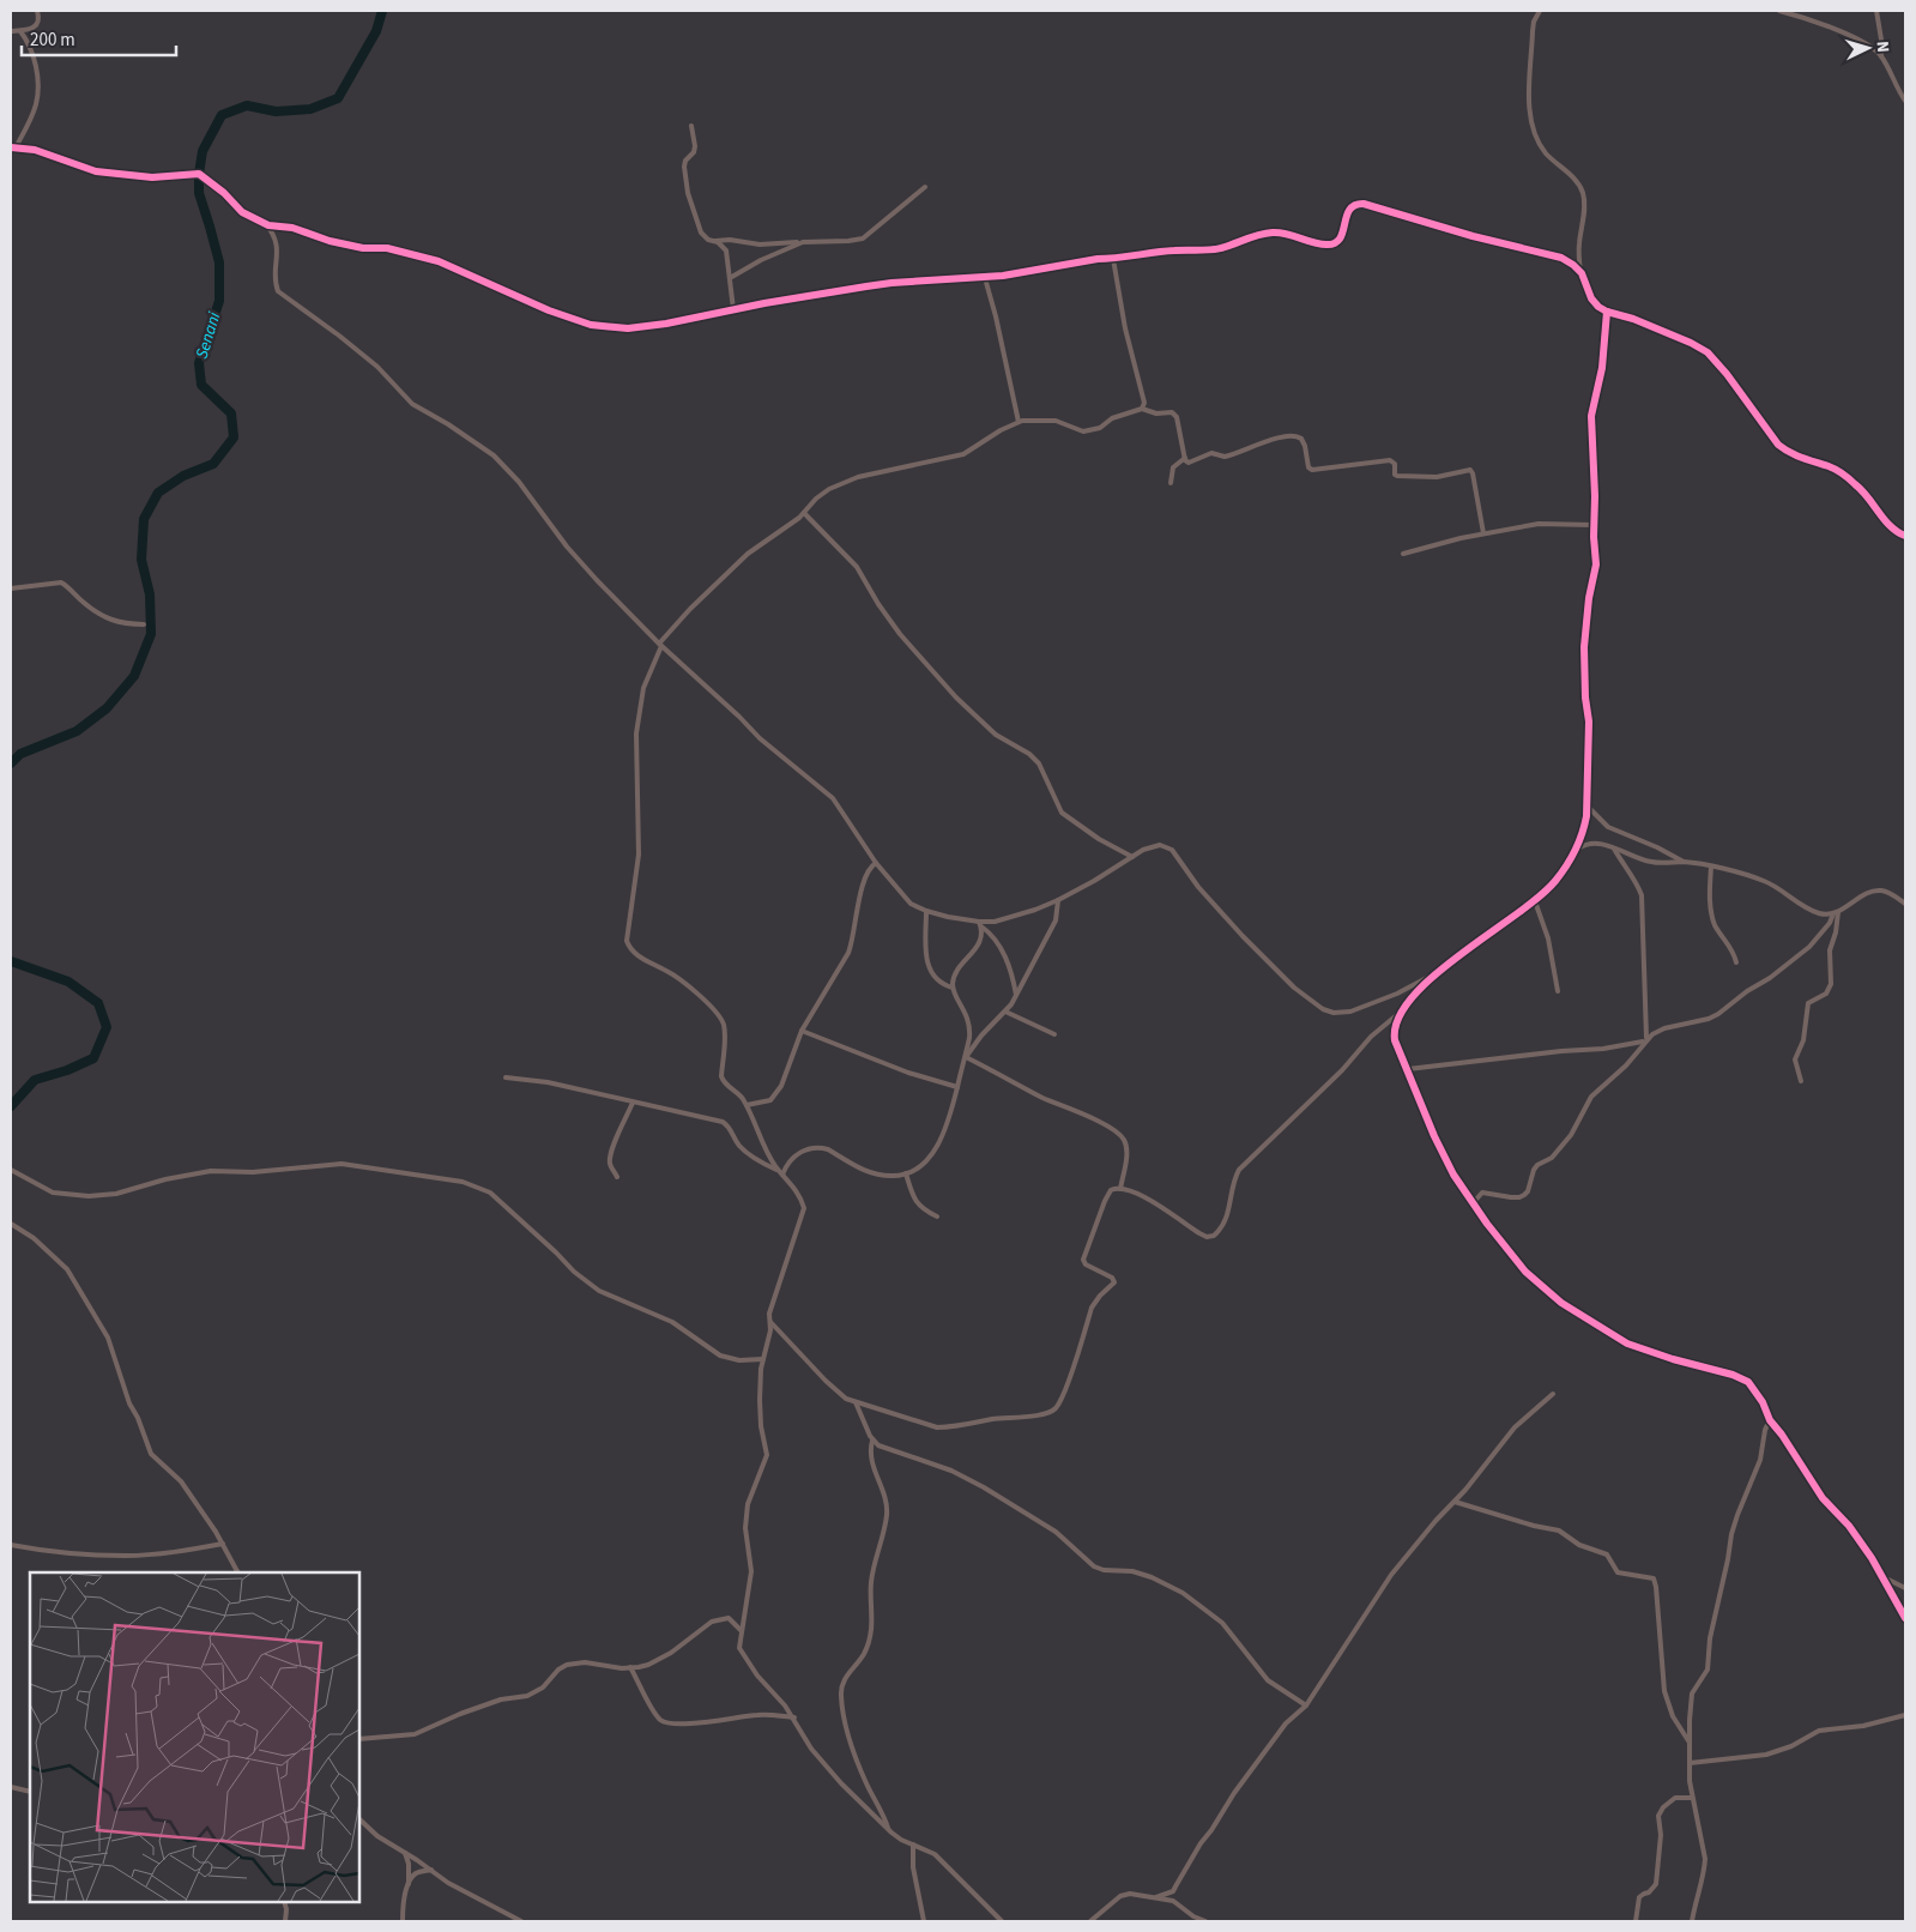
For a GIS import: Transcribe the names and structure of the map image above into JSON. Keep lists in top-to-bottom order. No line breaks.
{"water":["Senani"],"scale_bar":"200 m","north":"right"}
